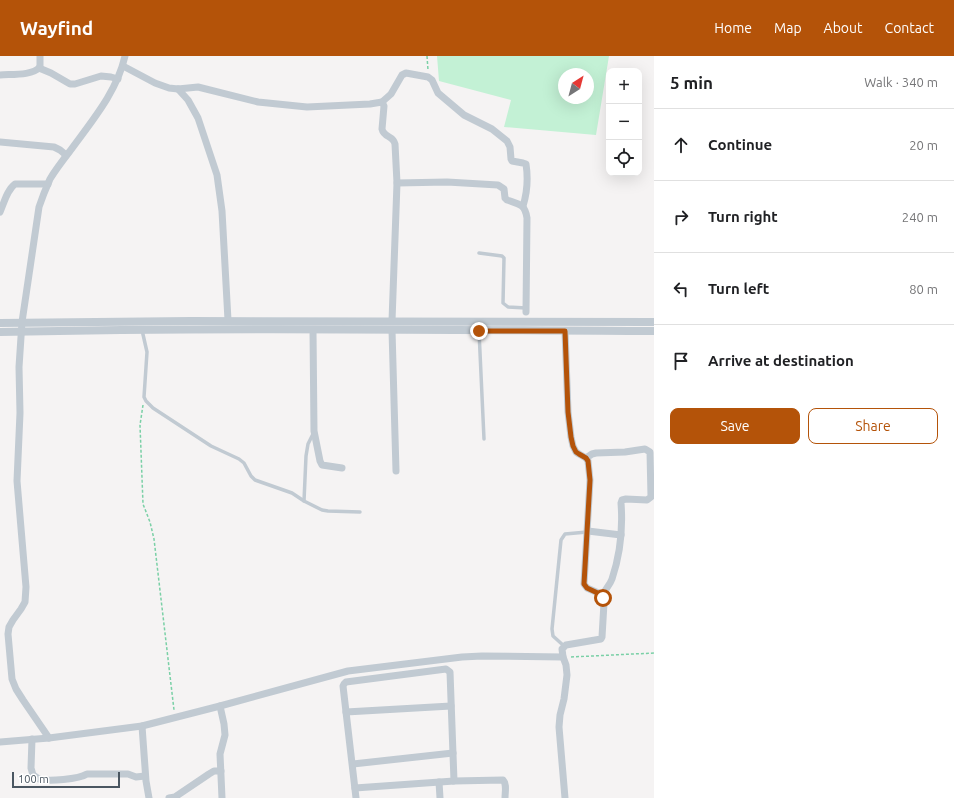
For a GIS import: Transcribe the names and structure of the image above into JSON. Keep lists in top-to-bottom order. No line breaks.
{"scale_bar":"100 m","north":"top right","page":{"header":"Wayfind","nav":["Home","Map","About","Contact"],"heading":["5 min","Walk · 340 m"],"map_buttons":["+","−"],"list":[["Continue","20 m"],["Turn right","240 m"],["Turn left","80 m"],"Arrive at destination"],"buttons":["Save","Share"],"scale":"100 m"}}
